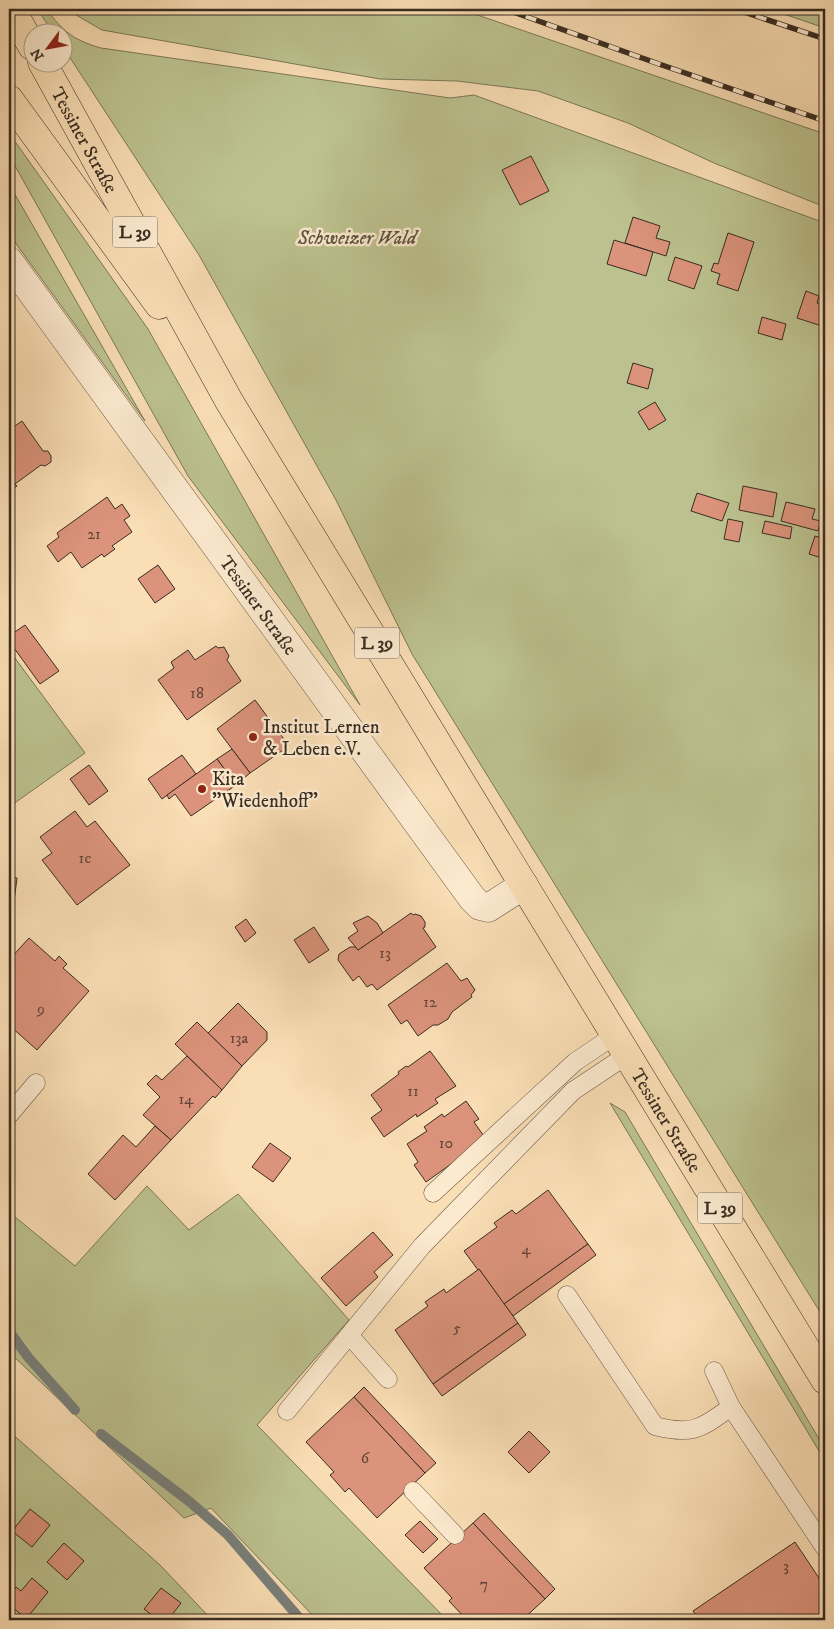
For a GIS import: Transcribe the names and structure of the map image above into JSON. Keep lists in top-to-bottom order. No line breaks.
{"streets":{"main road":["Tessiner Straße","L 39"]},"parks":["Schweizer Wald"],"places":["Institut Lernen & Leben e.V.","Kita \"Wiedenhoff\""],"house_numbers":["21","18","1c","13","12","9","13a","11","14","10","4","5","6","3","7"],"north":"bottom left"}
